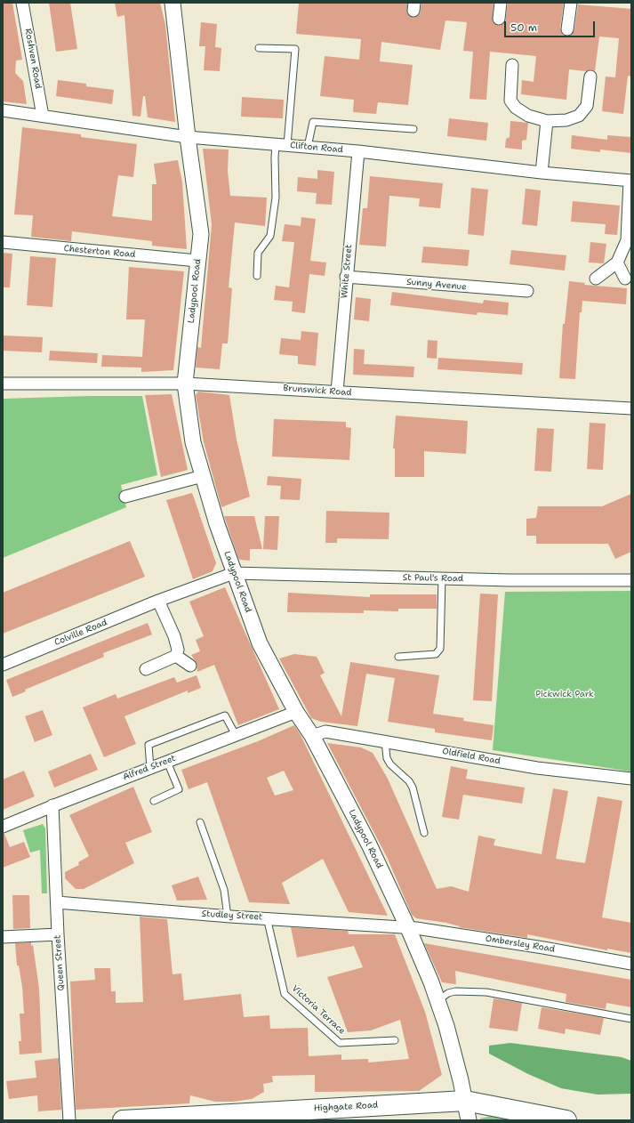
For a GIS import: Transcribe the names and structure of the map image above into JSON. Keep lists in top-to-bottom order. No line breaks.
{"streets":{"highway":["Highgate Road"],"street":["Roshven Road","Clifton Road","Chesterton Road","White Street","Sunny Avenue","Ladypool Road","Brunswick Road","St Paul's Road","Colville Road","Oldfield Road","Alfred Street","Studley Street","Ombersley Road","Queen Street"],"lane":["Victoria Terrace"]},"crossings":[["Roshven Road","Clifton Road"],["Clifton Road","White Street"],["Clifton Road","Ladypool Road"],["Chesterton Road","Ladypool Road"],["White Street","Sunny Avenue"],["White Street","Brunswick Road"],["Ladypool Road","Brunswick Road"],["Ladypool Road","St Paul's Road"],["Ladypool Road","Colville Road"],["Ladypool Road","Oldfield Road"],["Ladypool Road","Alfred Street"],["Ladypool Road","Studley Street"],["Ladypool Road","Ombersley Road"],["Ladypool Road","Highgate Road"],["St Paul's Road","Colville Road"],["Alfred Street","Queen Street"],["Studley Street","Ombersley Road"],["Studley Street","Queen Street"],["Studley Street","Victoria Terrace"]],"parks":["Pickwick Park"],"scale_bar":"50 m"}
